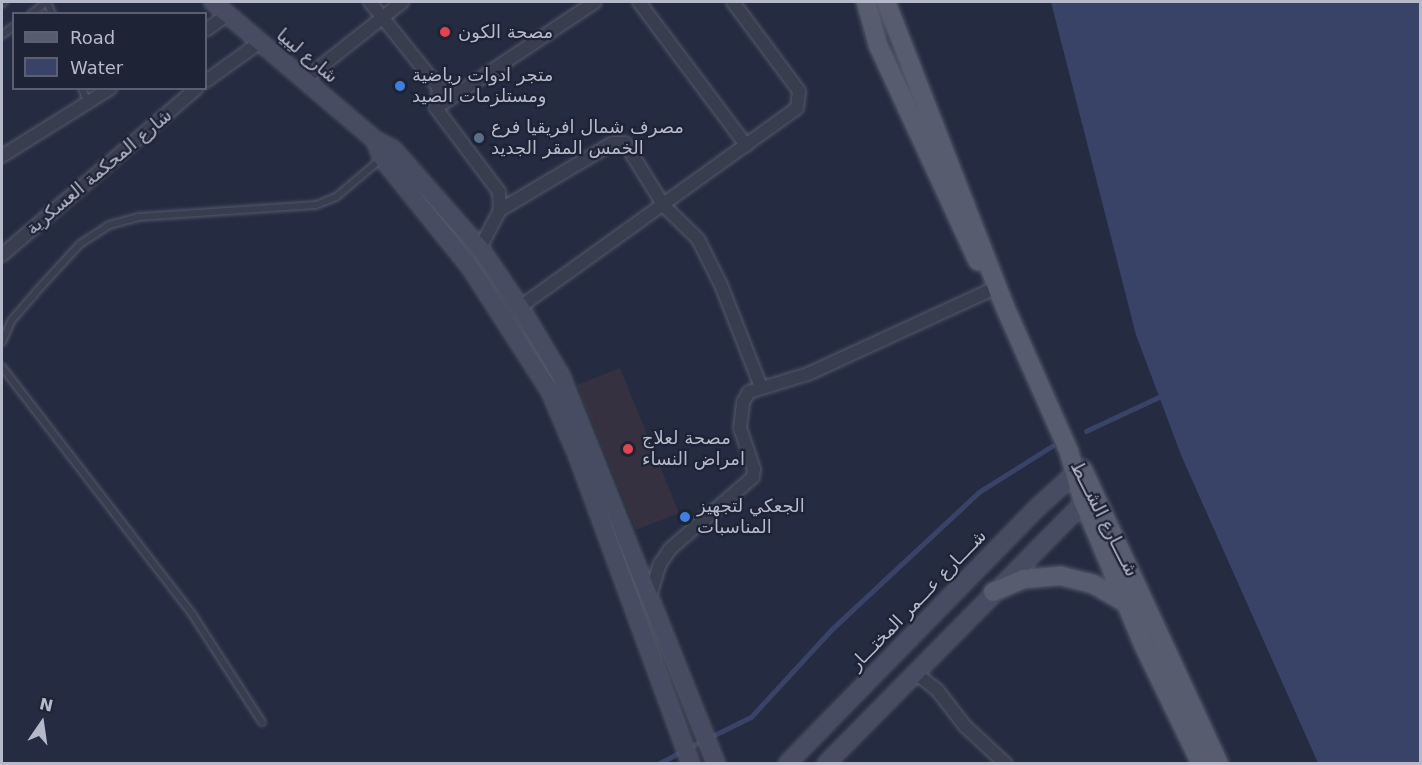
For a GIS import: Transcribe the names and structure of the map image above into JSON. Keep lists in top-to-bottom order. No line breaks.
{"streets":{"main road":["شــــارع الشـــط"],"street":["شارع ليبيا","شارع المحكمة العسكرية","شــــارع عـــمر المختـــار"]},"crossings":[["شــــارع الشـــط","شــــارع عـــمر المختـــار"]],"places":["مصحة الكون","متجر ادوات رياضية ومستلزمات الصيد","مصرف شمال افريقيا فرع الخمس المقر الجديد","مصحة لعلاج امراض النساء","الجعكي لتجهيز المناسبات"],"legend":["Road","Water"],"north":"top"}
